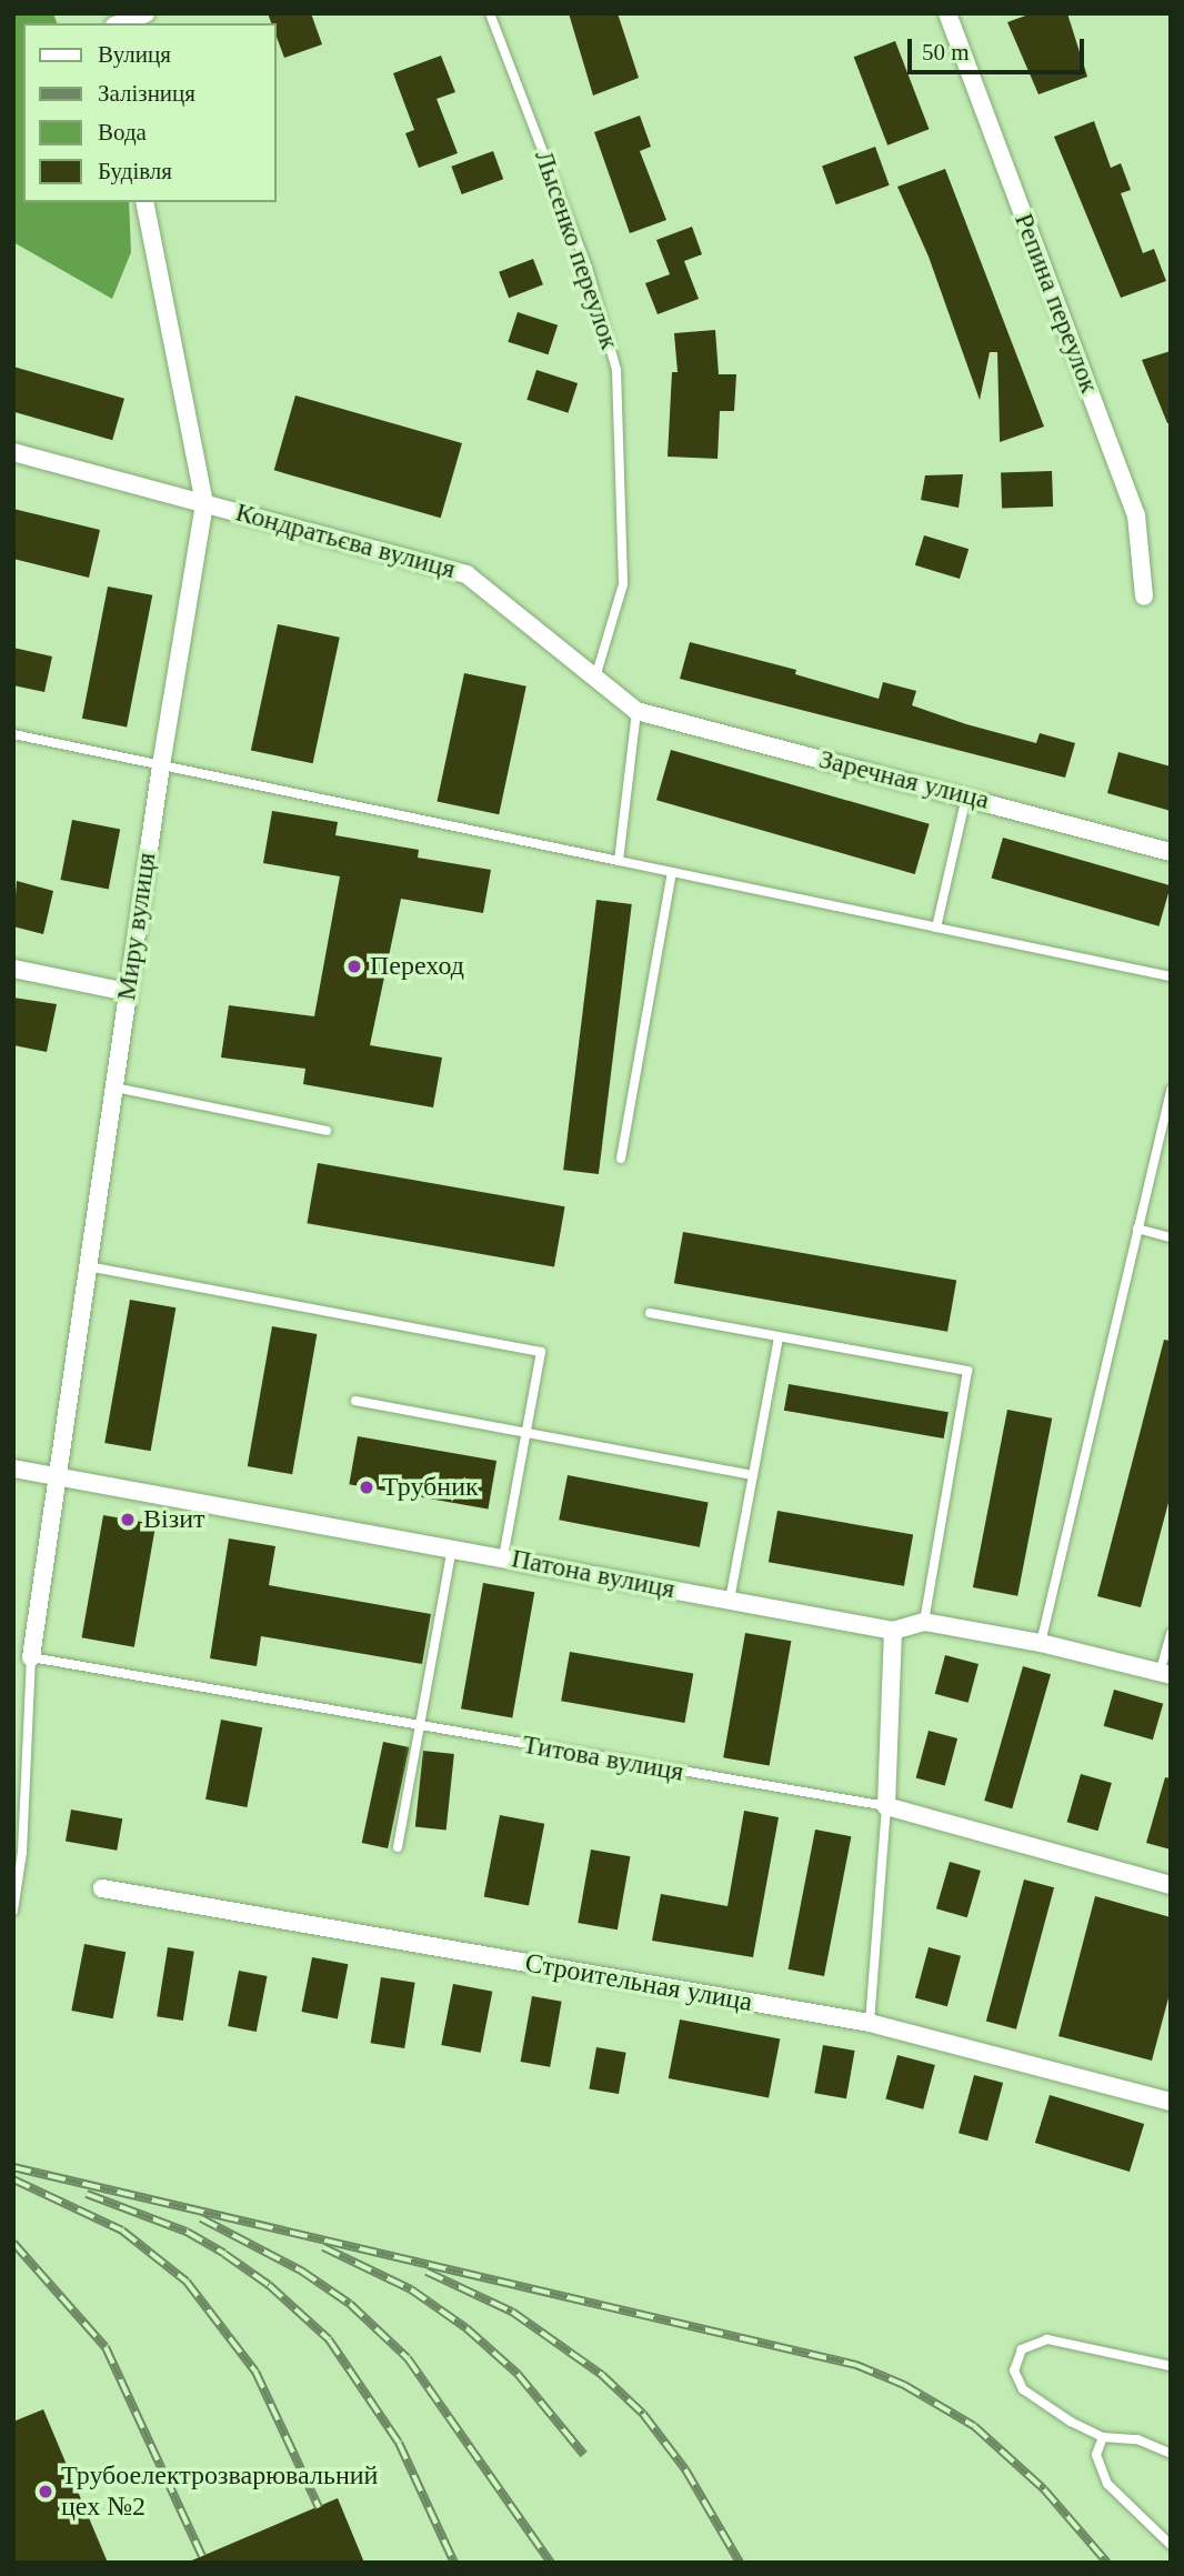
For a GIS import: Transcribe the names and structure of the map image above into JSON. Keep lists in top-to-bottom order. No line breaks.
{"streets":{"street":["Репина переулок","Кондратьєва вулиця","Заречная улица","Миру вулиця","Патона вулиця","Титова вулиця","Строительная улица"],"lane":["Лысенко переулок"]},"crossings":[["Лысенко переулок","Кондратьєва вулиця"],["Кондратьєва вулиця","Заречная улица"],["Кондратьєва вулиця","Миру вулиця"],["Миру вулиця","Патона вулиця"],["Миру вулиця","Титова вулиця"]],"places":["Переход","Трубник","Візит","Трубоелектрозварювальний цех №2"],"legend":["Вулиця","Залізниця","Вода","Будівля"],"scale_bar":"50 m"}
